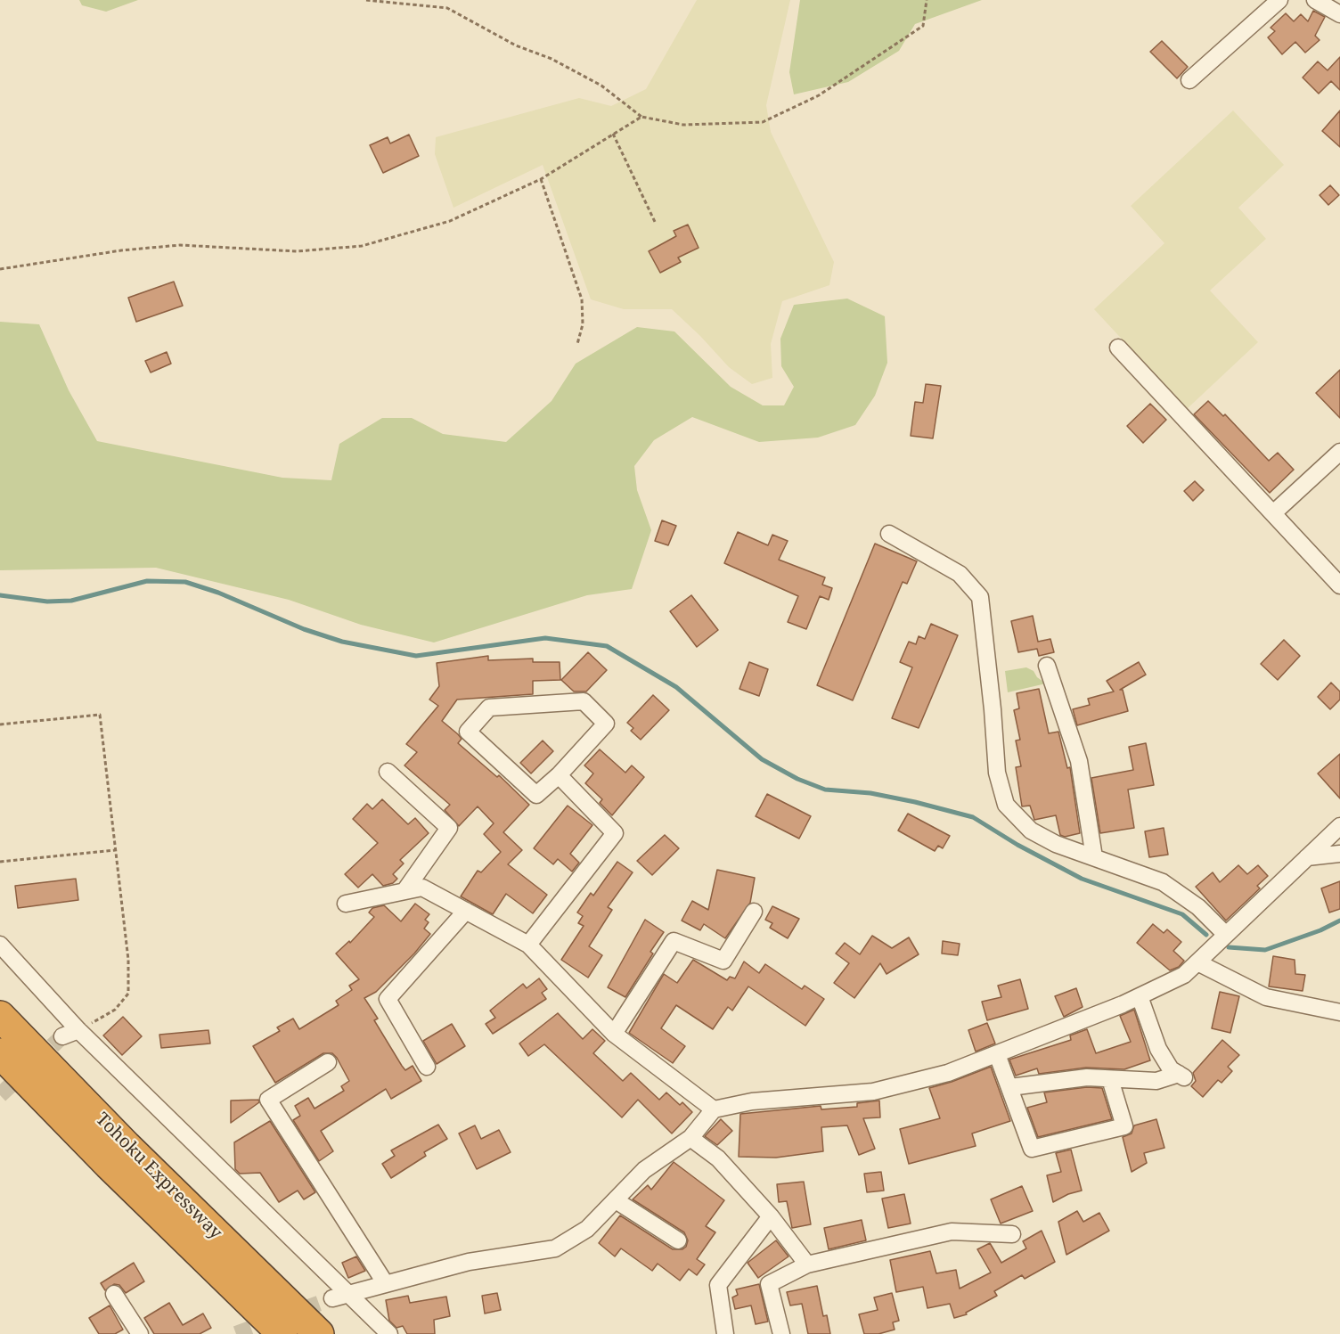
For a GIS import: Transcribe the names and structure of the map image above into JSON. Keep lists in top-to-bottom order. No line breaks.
{"streets":{"highway":["Tohoku Expressway"]}}
